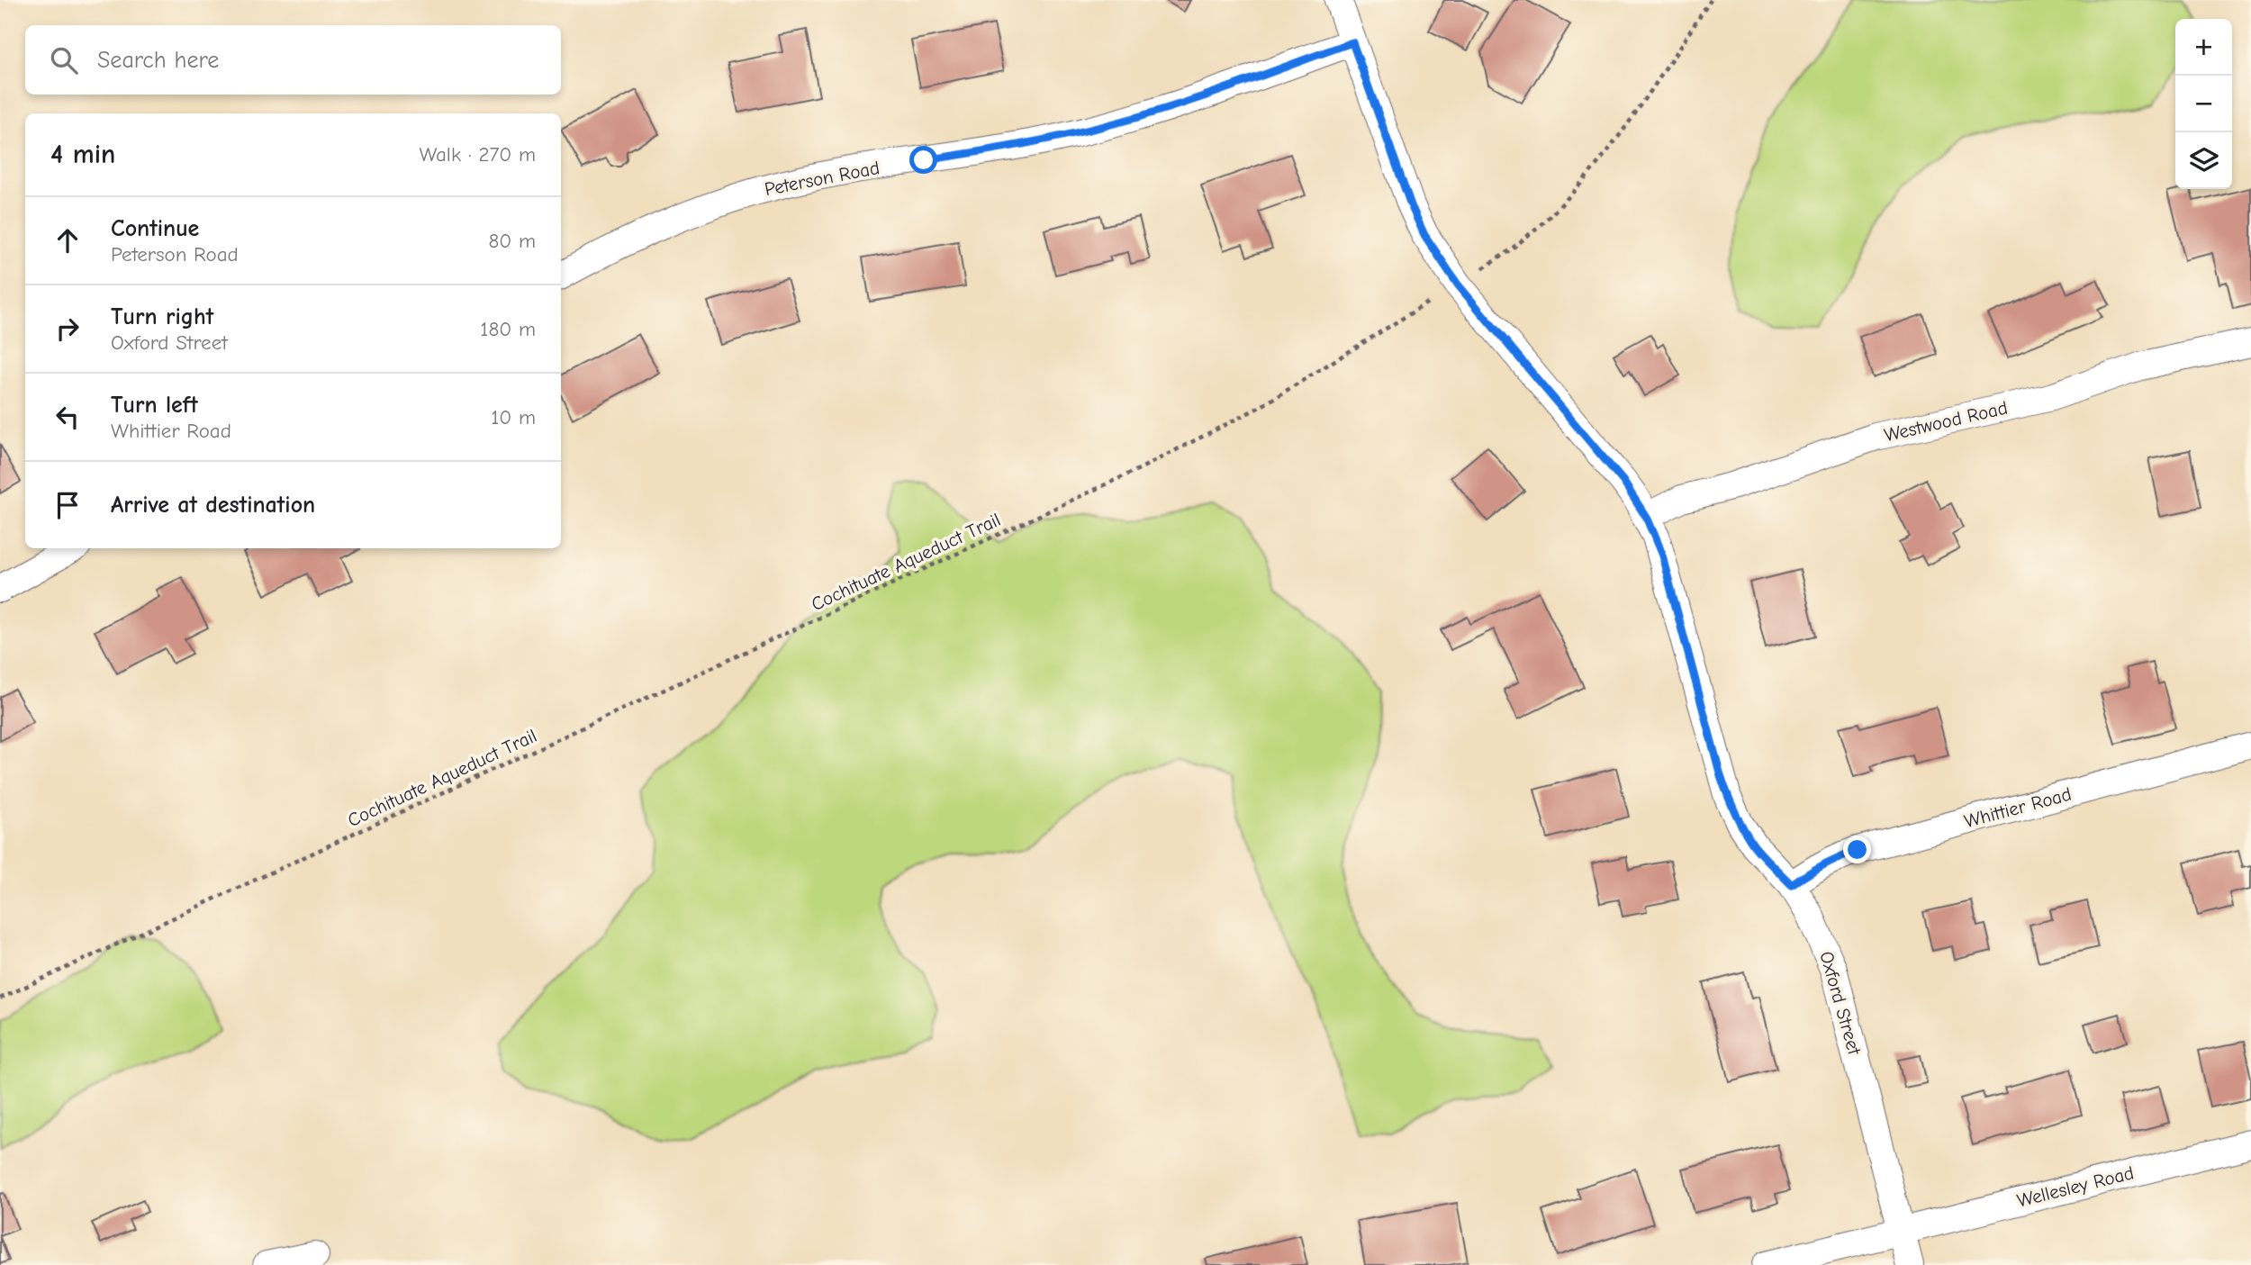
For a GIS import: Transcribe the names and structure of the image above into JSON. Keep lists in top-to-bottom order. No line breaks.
{"streets":{"street":["Peterson Road","Westwood Road","Whittier Road","Oxford Street","Wellesley Road"],"path":["Cochituate Aqueduct Trail"]},"crossings":[["Peterson Road","Oxford Street"],["Westwood Road","Oxford Street"],["Cochituate Aqueduct Trail","Oxford Street"],["Whittier Road","Oxford Street"],["Oxford Street","Wellesley Road"]],"page":{"map_buttons":["+","−"],"search":"Search here","heading":["4 min","Walk · 270 m"],"list":[["Continue","Peterson Road","80 m"],["Turn right","Oxford Street","180 m"],["Turn left","Whittier Road","10 m"],"Arrive at destination"]}}
